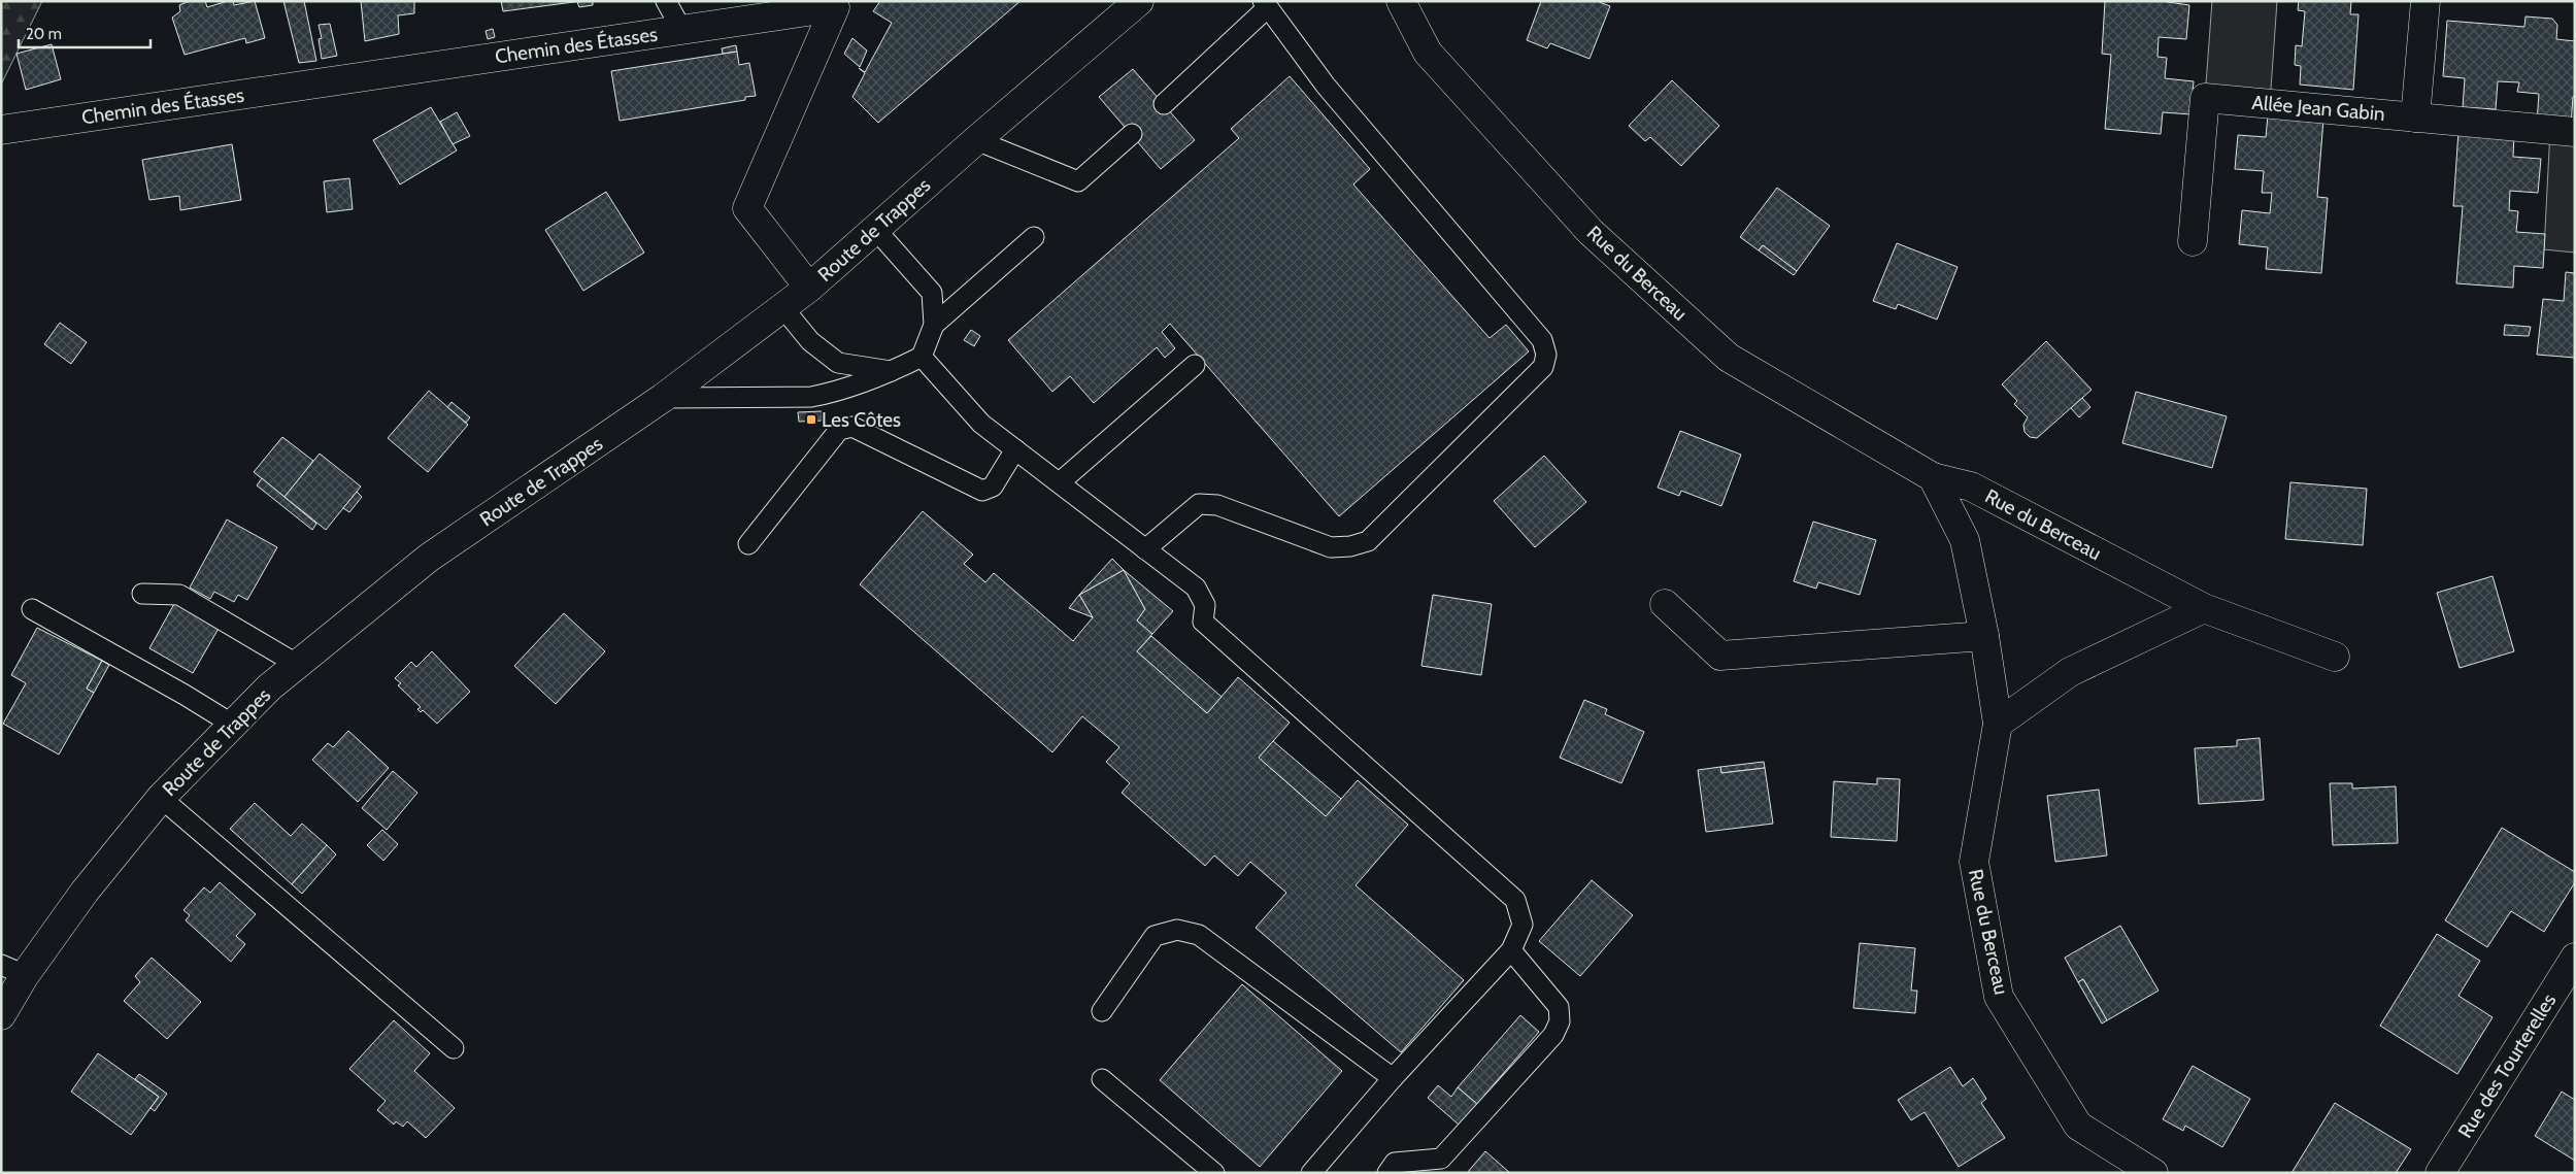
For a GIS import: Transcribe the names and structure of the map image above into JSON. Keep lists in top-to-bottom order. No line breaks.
{"streets":{"street":["Chemin des Étasses","Allée Jean Gabin","Route de Trappes","Rue du Berceau","Rue des Tourterelles"]},"crossings":[["Chemin des Étasses","Route de Trappes"]],"places":{"transit":["Les Côtes"]},"scale_bar":"20 m"}
